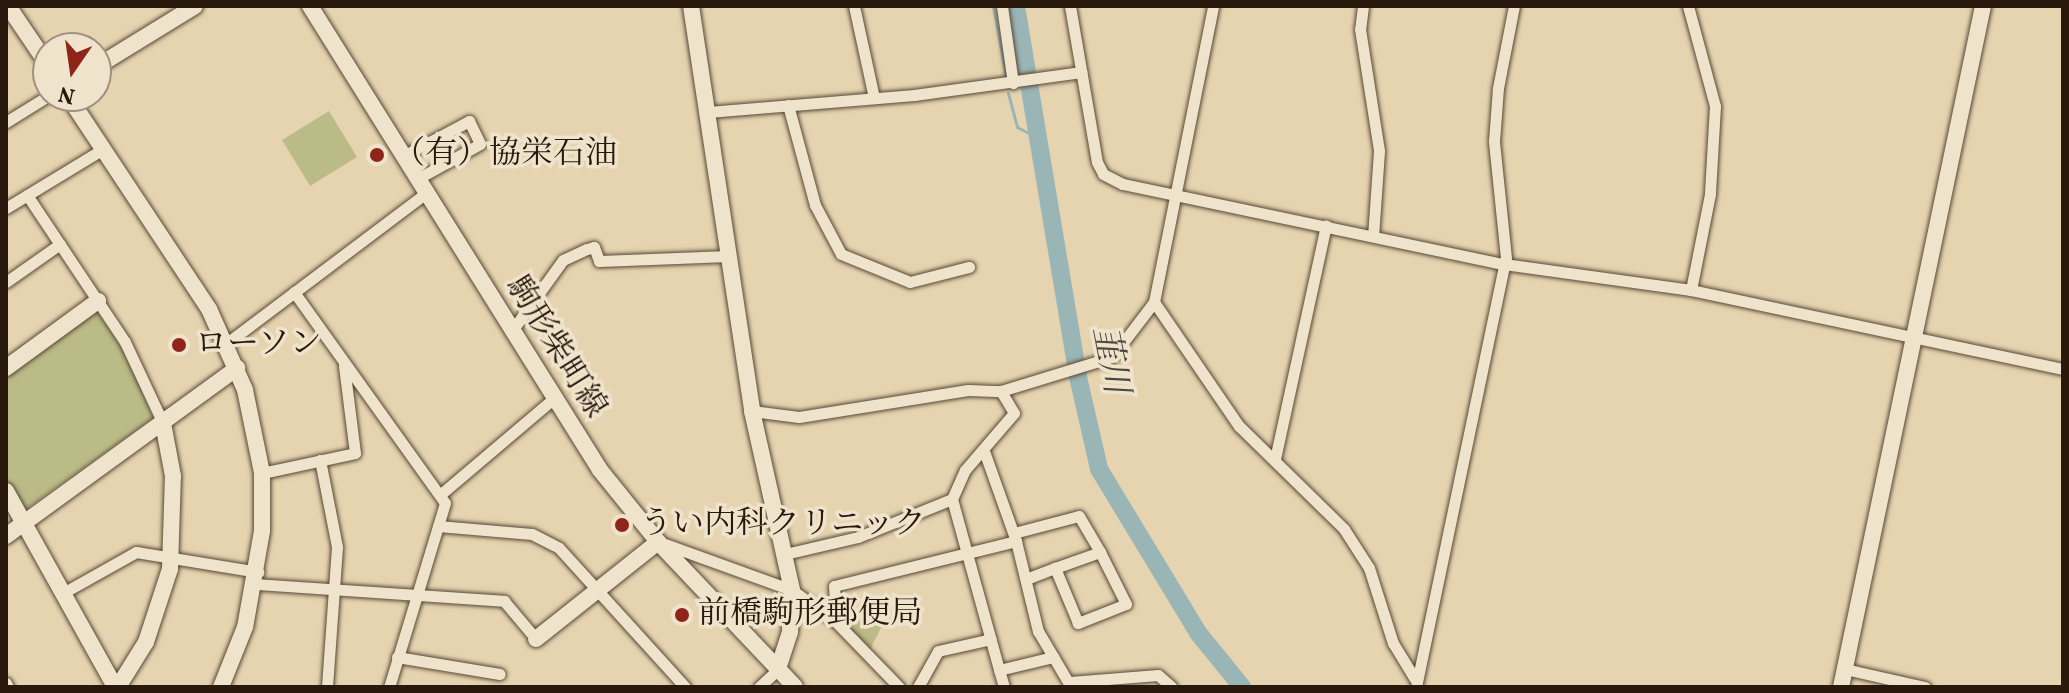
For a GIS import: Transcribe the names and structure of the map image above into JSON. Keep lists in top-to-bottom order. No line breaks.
{"streets":{"street":["駒形柴町線"]},"water":["韮川"],"places":["（有）協栄石油","ローソン","うい内科クリニック","前橋駒形郵便局"],"north":"bottom"}
